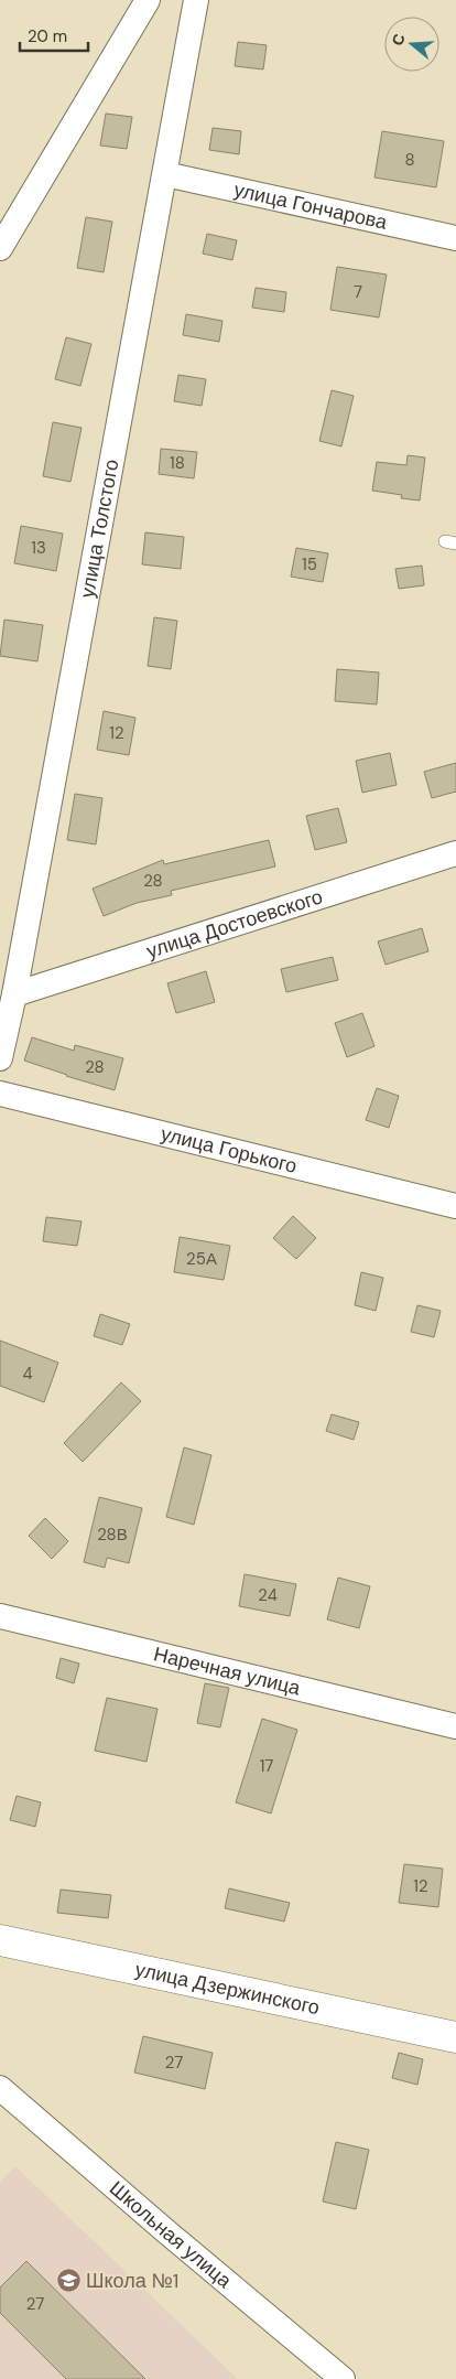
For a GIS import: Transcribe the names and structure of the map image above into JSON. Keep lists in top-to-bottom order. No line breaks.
{"streets":{"street":["улица Гончарова","улица Толстого","улица Достоевского","улица Горького","Наречная улица","улица Дзержинского","Школьная улица"]},"crossings":[["улица Гончарова","улица Толстого"],["улица Толстого","улица Достоевского"]],"places":{"school or university":["Школа №1"]},"house_numbers":["8","7","18","13","15","12","28","28","25А","4","28В","24","17","12","27","27"],"scale_bar":"20 m","north":"left"}
